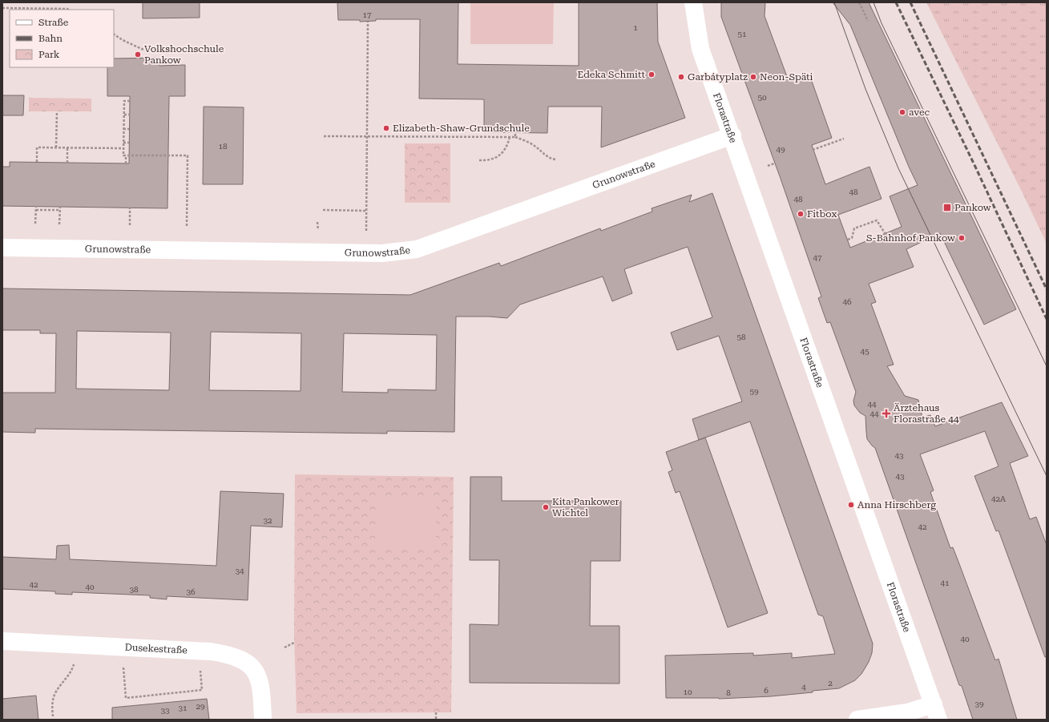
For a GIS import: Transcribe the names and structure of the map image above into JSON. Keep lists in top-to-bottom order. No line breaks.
{"streets":{"street":["Florastraße","Grunowstraße","Dusekestraße"]},"crossings":[["Florastraße","Grunowstraße"]],"places":{"other":["Volkshochschule Pankow","Edeka Schmitt","Garbátyplatz","Neon-Späti","avec","Elizabeth-Shaw-Grundschule","Fitbox","S-Bahnhof Pankow","Anna Hirschberg","Kita Pankower Wichtel"],"transit":["Pankow"],"health":["Ärztehaus Florastraße 44"]},"house_numbers":["17","1","51","50","18","49","48","48","47","46","58","45","59","44","44","43","43","42A","32","42","34","41","42","40","38","36","40","2","4","6","10","8","39","29","31","33"],"legend":["Straße","Bahn","Park"]}
